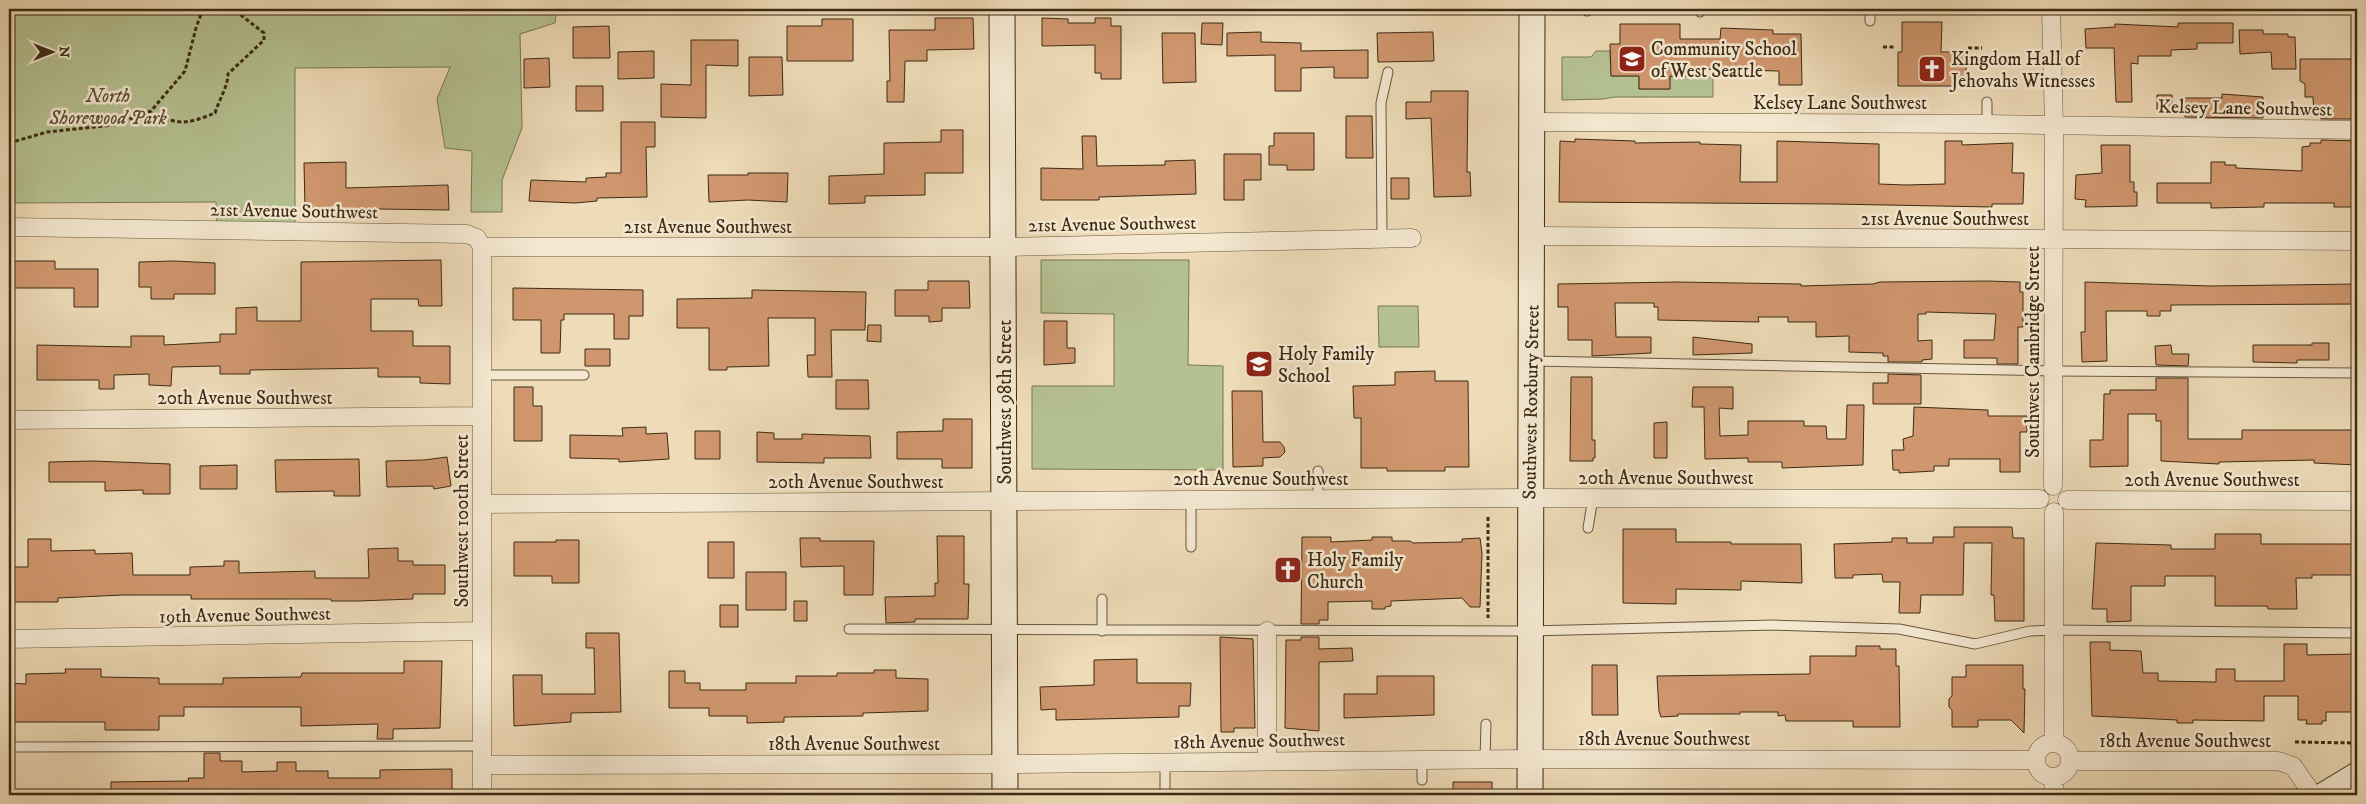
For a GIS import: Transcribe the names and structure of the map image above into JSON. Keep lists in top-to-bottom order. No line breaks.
{"streets":{"main road":["Southwest 98th Street","Southwest Roxbury Street"],"street":["Kelsey Lane Southwest","21st Avenue Southwest","Southwest Cambridge Street","20th Avenue Southwest","Southwest 100th Street","19th Avenue Southwest","18th Avenue Southwest"]},"crossings":[["Kelsey Lane Southwest","Southwest Cambridge Street"],["Kelsey Lane Southwest","Southwest Roxbury Street"],["21st Avenue Southwest","Southwest Cambridge Street"],["21st Avenue Southwest","Southwest 98th Street"],["21st Avenue Southwest","Southwest Roxbury Street"],["21st Avenue Southwest","Southwest 100th Street"],["Southwest Cambridge Street","20th Avenue Southwest"],["20th Avenue Southwest","Southwest 98th Street"],["20th Avenue Southwest","Southwest Roxbury Street"],["20th Avenue Southwest","Southwest 100th Street"],["Southwest 98th Street","18th Avenue Southwest"],["Southwest Roxbury Street","18th Avenue Southwest"],["Southwest 100th Street","19th Avenue Southwest"],["Southwest 100th Street","18th Avenue Southwest"]],"parks":["North Shorewood Park"],"places":{"school or university":["Community School of West Seattle","Holy Family School"],"church":["Kingdom Hall of Jehovahs Witnesses","Holy Family Church"]},"north":"right"}
